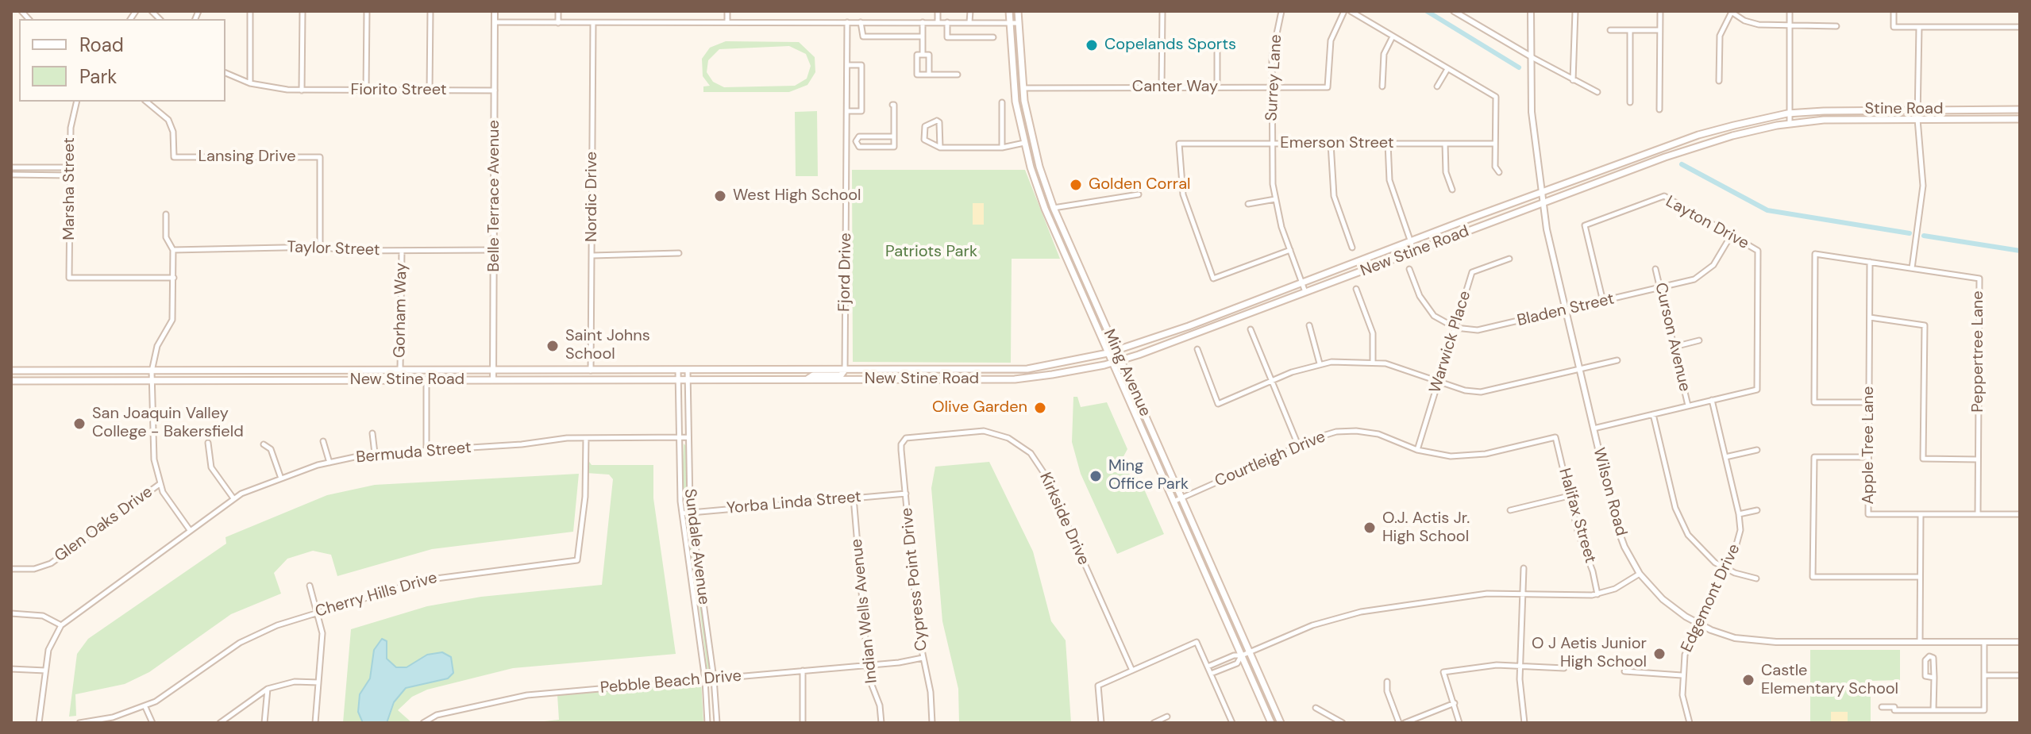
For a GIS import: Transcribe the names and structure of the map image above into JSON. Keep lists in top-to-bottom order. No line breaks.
{"streets":{"main road":["Stine Road","New Stine Road","Ming Avenue"],"street":["Surrey Lane","Canter Way","Fiorito Street","Emerson Street","Lansing Drive","Marsha Street","Belle Terrace Avenue","Nordic Drive","Layton Drive","Taylor Street","Fjord Drive","Gorham Way","Bladen Street","Curson Avenue","Warwick Place","Peppertree Lane","Apple Tree Lane","Bermuda Street","Courtleigh Drive","Wilson Road","Yorba Linda Street","Halifax Street","Kirkside Drive","Glen Oaks Drive","Sundale Avenue","Cypress Point Drive","Cherry Hills Drive","Edgemont Drive","Indian Wells Avenue","Pebble Beach Drive"]},"crossings":[["Surrey Lane","Canter Way"],["Surrey Lane","Emerson Street"],["Surrey Lane","New Stine Road"],["Canter Way","Ming Avenue"],["Fiorito Street","Belle Terrace Avenue"],["Stine Road","New Stine Road"],["Lansing Drive","Taylor Street"],["Belle Terrace Avenue","Taylor Street"],["Belle Terrace Avenue","New Stine Road"],["Nordic Drive","New Stine Road"],["Layton Drive","Bladen Street"],["Layton Drive","Edgemont Drive"],["Taylor Street","Gorham Way"],["New Stine Road","Fjord Drive"],["New Stine Road","Gorham Way"],["New Stine Road","Ming Avenue"],["New Stine Road","Wilson Road"],["New Stine Road","Sundale Avenue"],["Bladen Street","Curson Avenue"],["Bladen Street","Warwick Place"],["Bladen Street","Wilson Road"],["Warwick Place","Courtleigh Drive"],["Peppertree Lane","Apple Tree Lane"],["Ming Avenue","Courtleigh Drive"],["Bermuda Street","Sundale Avenue"],["Bermuda Street","Cherry Hills Drive"],["Courtleigh Drive","Halifax Street"],["Wilson Road","Edgemont Drive"],["Yorba Linda Street","Sundale Avenue"],["Yorba Linda Street","Cypress Point Drive"],["Yorba Linda Street","Indian Wells Avenue"],["Kirkside Drive","Cypress Point Drive"],["Sundale Avenue","Pebble Beach Drive"],["Cypress Point Drive","Pebble Beach Drive"],["Indian Wells Avenue","Pebble Beach Drive"]],"parks":["Patriots Park"],"places":["Copelands Sports","Golden Corral","West High School","Saint Johns School","Olive Garden","San Joaquin Valley College - Bakersfield","Ming Office Park","O.J. Actis Jr. High School","O J Aetis Junior High School","Castle Elementary School"],"legend":["Road","Park"]}
